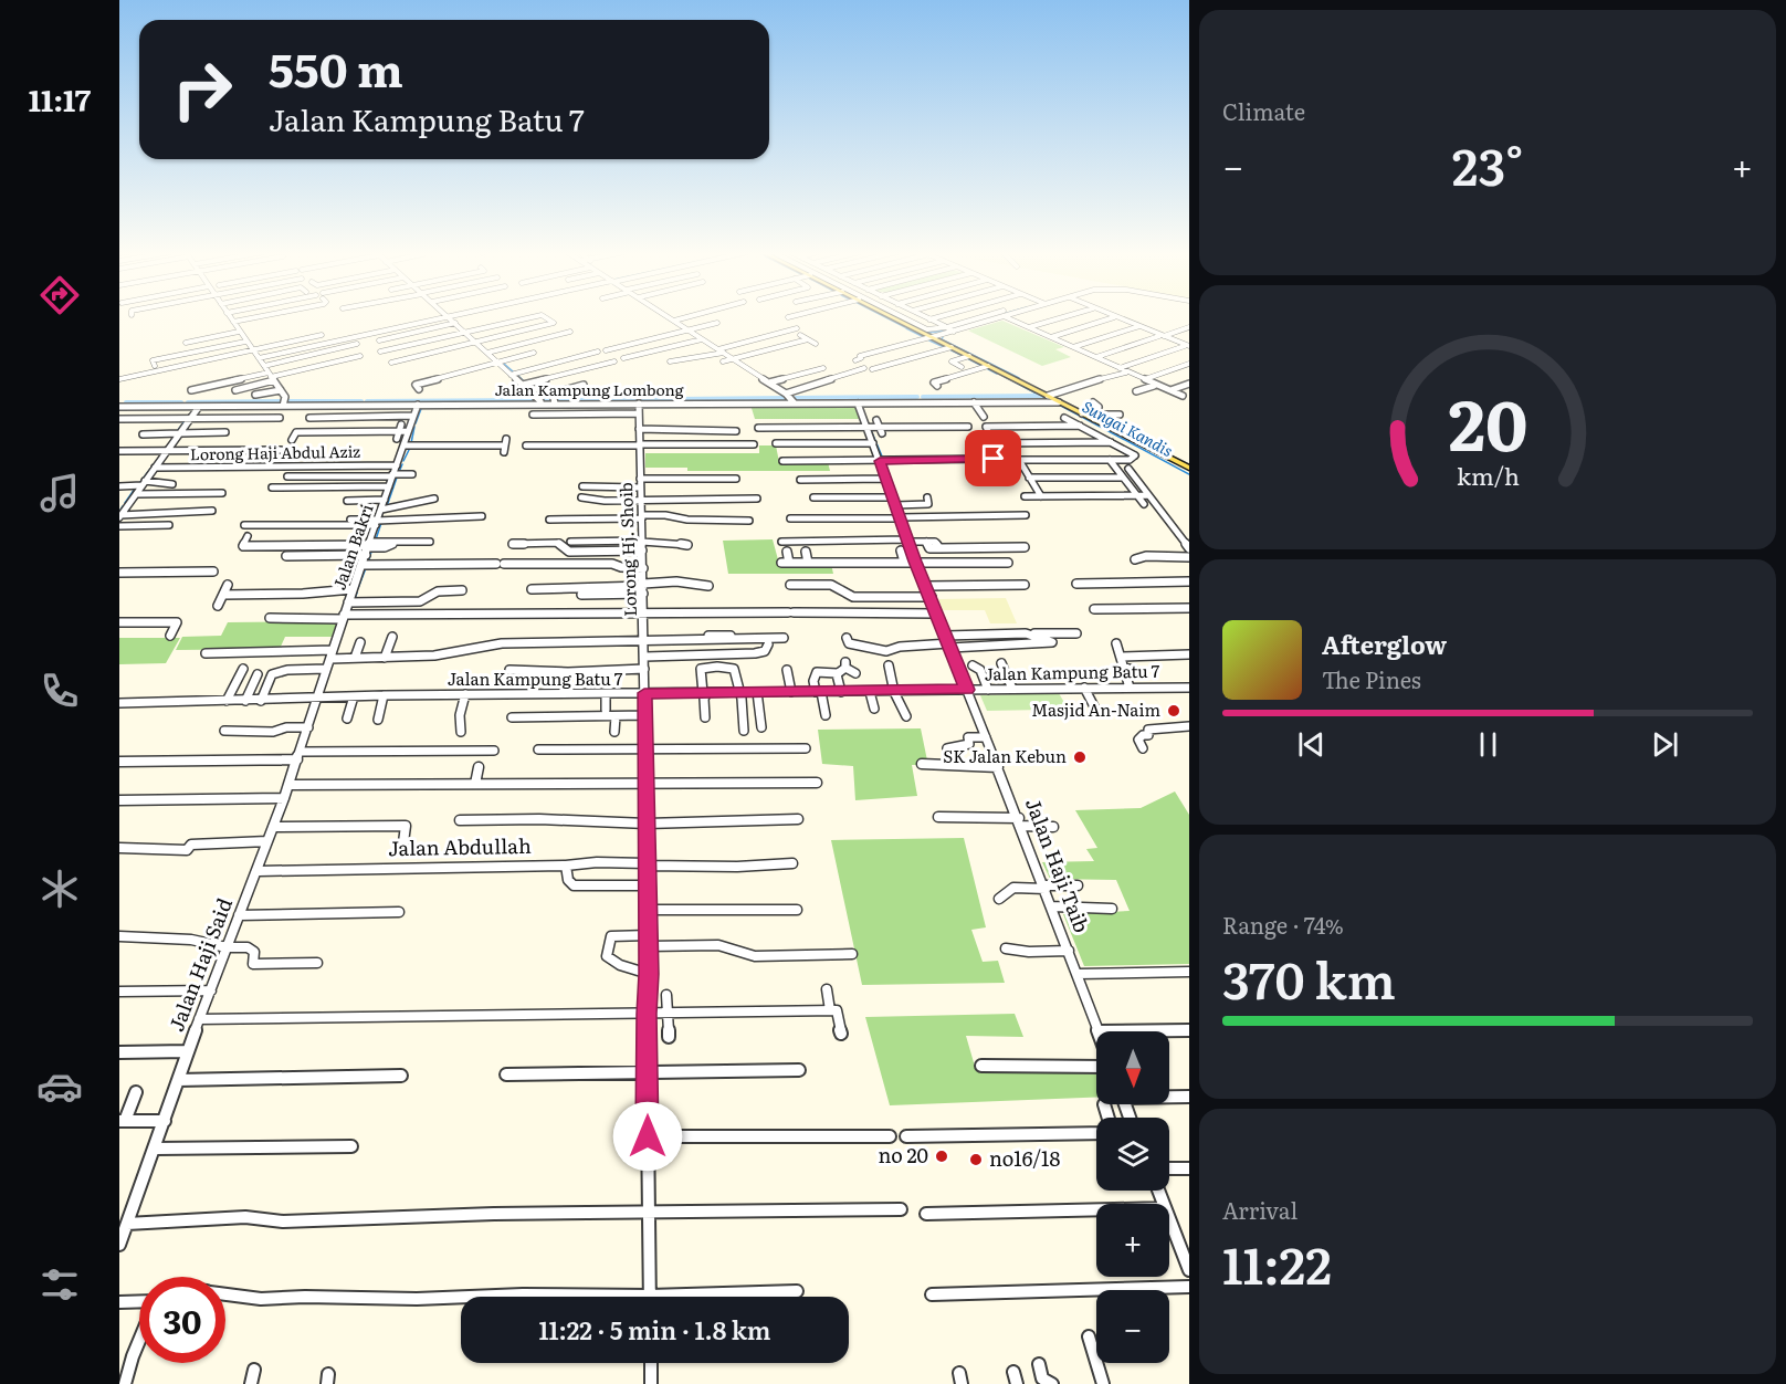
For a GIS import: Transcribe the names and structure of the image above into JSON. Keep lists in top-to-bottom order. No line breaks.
{"streets":{"street":["Jalan Kampung Lombong","Lorong Haji Abdul Aziz","Jalan Bakri","Lorong Hj. Shoib","Jalan Kampung Batu 7","Jalan Abdullah","Jalan Haji Taib","Jalan Haji Said"]},"crossings":[["Jalan Kampung Lombong","Jalan Bakri"],["Jalan Kampung Lombong","Lorong Hj. Shoib"],["Jalan Kampung Lombong","Jalan Haji Taib"],["Lorong Haji Abdul Aziz","Jalan Bakri"],["Jalan Bakri","Jalan Kampung Batu 7"],["Jalan Bakri","Jalan Haji Said"],["Lorong Hj. Shoib","Jalan Kampung Batu 7"],["Jalan Kampung Batu 7","Jalan Haji Taib"],["Jalan Kampung Batu 7","Jalan Haji Said"],["Jalan Abdullah","Jalan Haji Said"]],"water":["Sungai Kandis"],"places":["Masjid An-Naim","SK Jalan Kebun","no 20","no16/18"],"north":"bottom","page":{"tabs":"11:17","tile":["Climate",["Range · 74%","370 km"],["Arrival","11:22"]],"turn":["550 m","Jalan Kampung Batu 7"],"heat":["−","23°","+"],"song":["Afterglow","The Pines"],"map_buttons":["+","−"],"limit":"30","trip":"11:22 · 5 min · 1.8 km","gauge":["20","km/h"]}}
